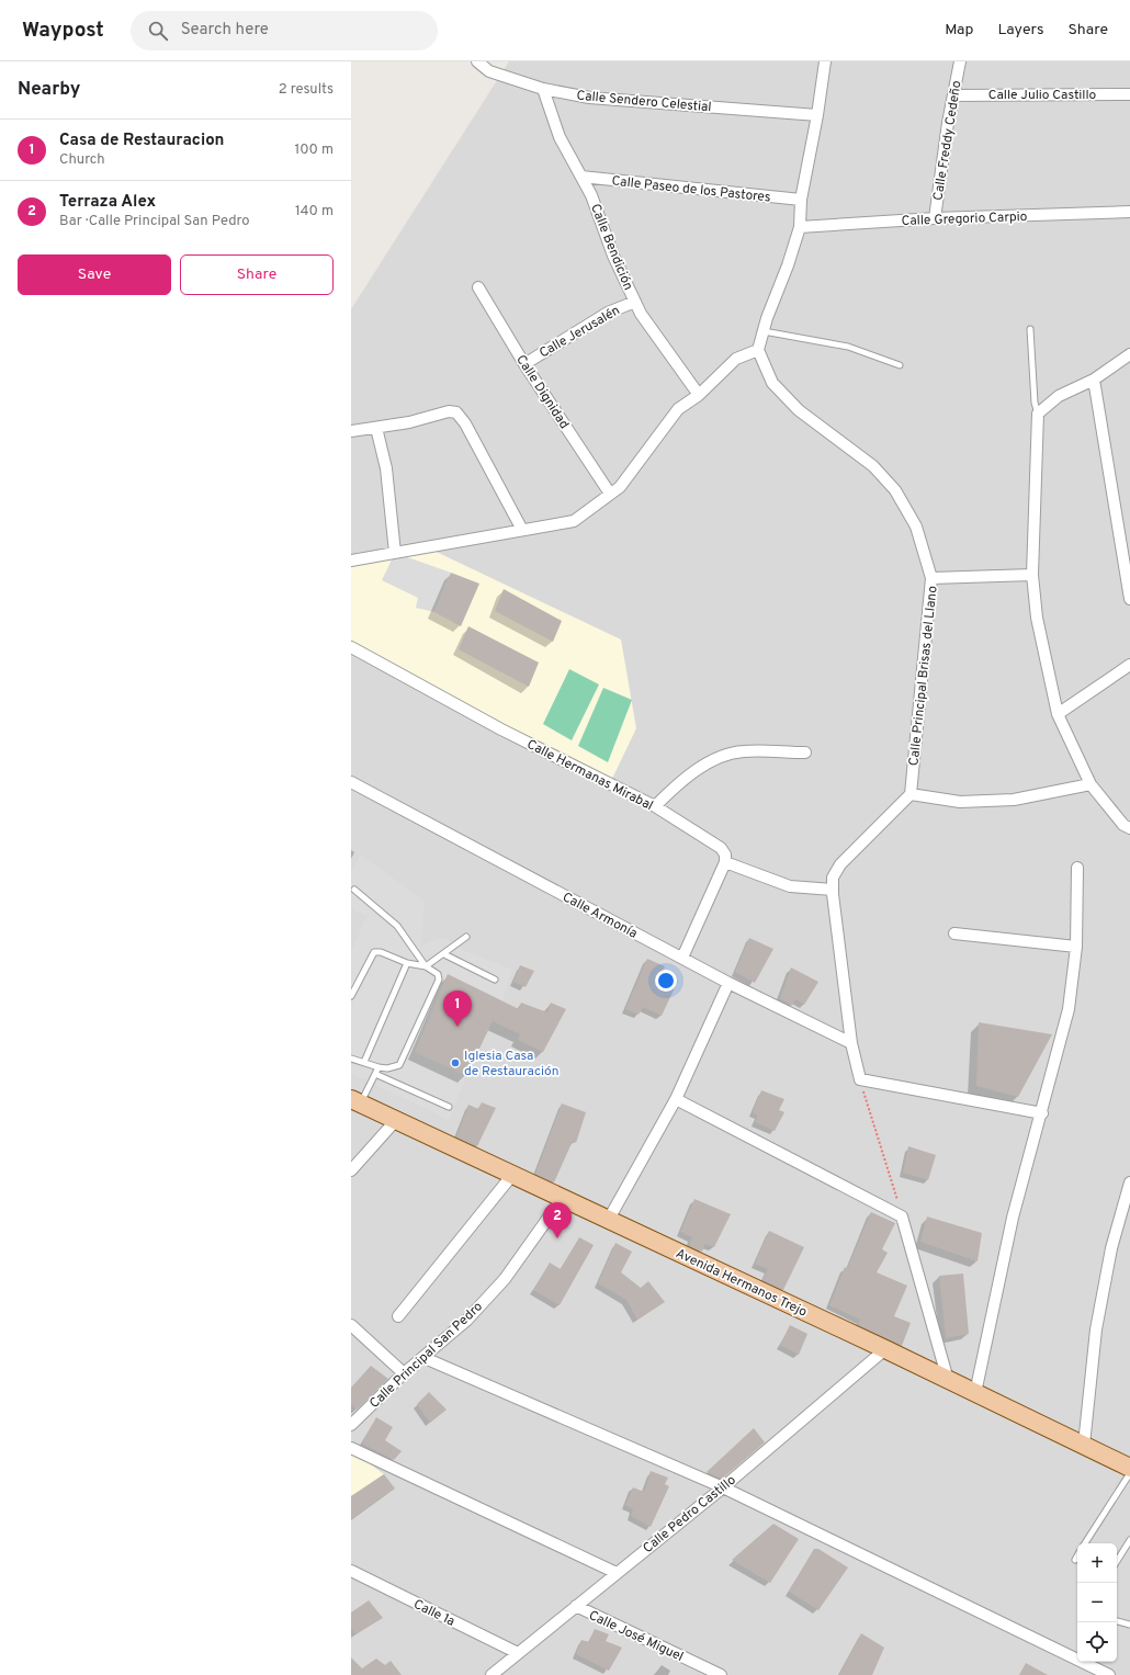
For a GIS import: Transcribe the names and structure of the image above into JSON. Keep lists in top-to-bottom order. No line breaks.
{"streets":{"main road":["Avenida Hermanos Trejo"],"street":["Calle Julio Castillo","Calle Sendero Celestial","Calle Freddy Cedeño","Calle Paseo de los Pastores","Calle Gregorio Carpio","Calle Bendición","Calle Jerusalén","Calle Dignidad","Calle Principal Brisas del Llano","Calle Hermanas Mirabal","Calle Armonía","Calle Principal San Pedro","Calle Pedro Castillo","Calle 1a","Calle José Miguel"]},"crossings":[["Calle Julio Castillo","Calle Freddy Cedeño"],["Calle Sendero Celestial","Calle Bendición"],["Calle Freddy Cedeño","Calle Gregorio Carpio"],["Calle Paseo de los Pastores","Calle Bendición"],["Calle Bendición","Calle Jerusalén"],["Calle Jerusalén","Calle Dignidad"],["Avenida Hermanos Trejo","Calle Principal San Pedro"],["Avenida Hermanos Trejo","Calle Pedro Castillo"],["Calle Pedro Castillo","Calle 1a"],["Calle Pedro Castillo","Calle José Miguel"]],"places":["Iglesia Casa de Restauración"],"page":{"header":"Waypost","search":"Search here","nav":["Map","Layers","Share"],"heading":["Nearby","2 results"],"list":[{"mark":"1","name":"Casa de Restauracion","note":"Church","value":"100 m"},{"mark":"2","name":"Terraza Alex","note":"Bar · Calle Principal San Pedro","value":"140 m"}],"buttons":["Save","Share"],"pins":["1","2"],"map_buttons":["+","−"]}}
